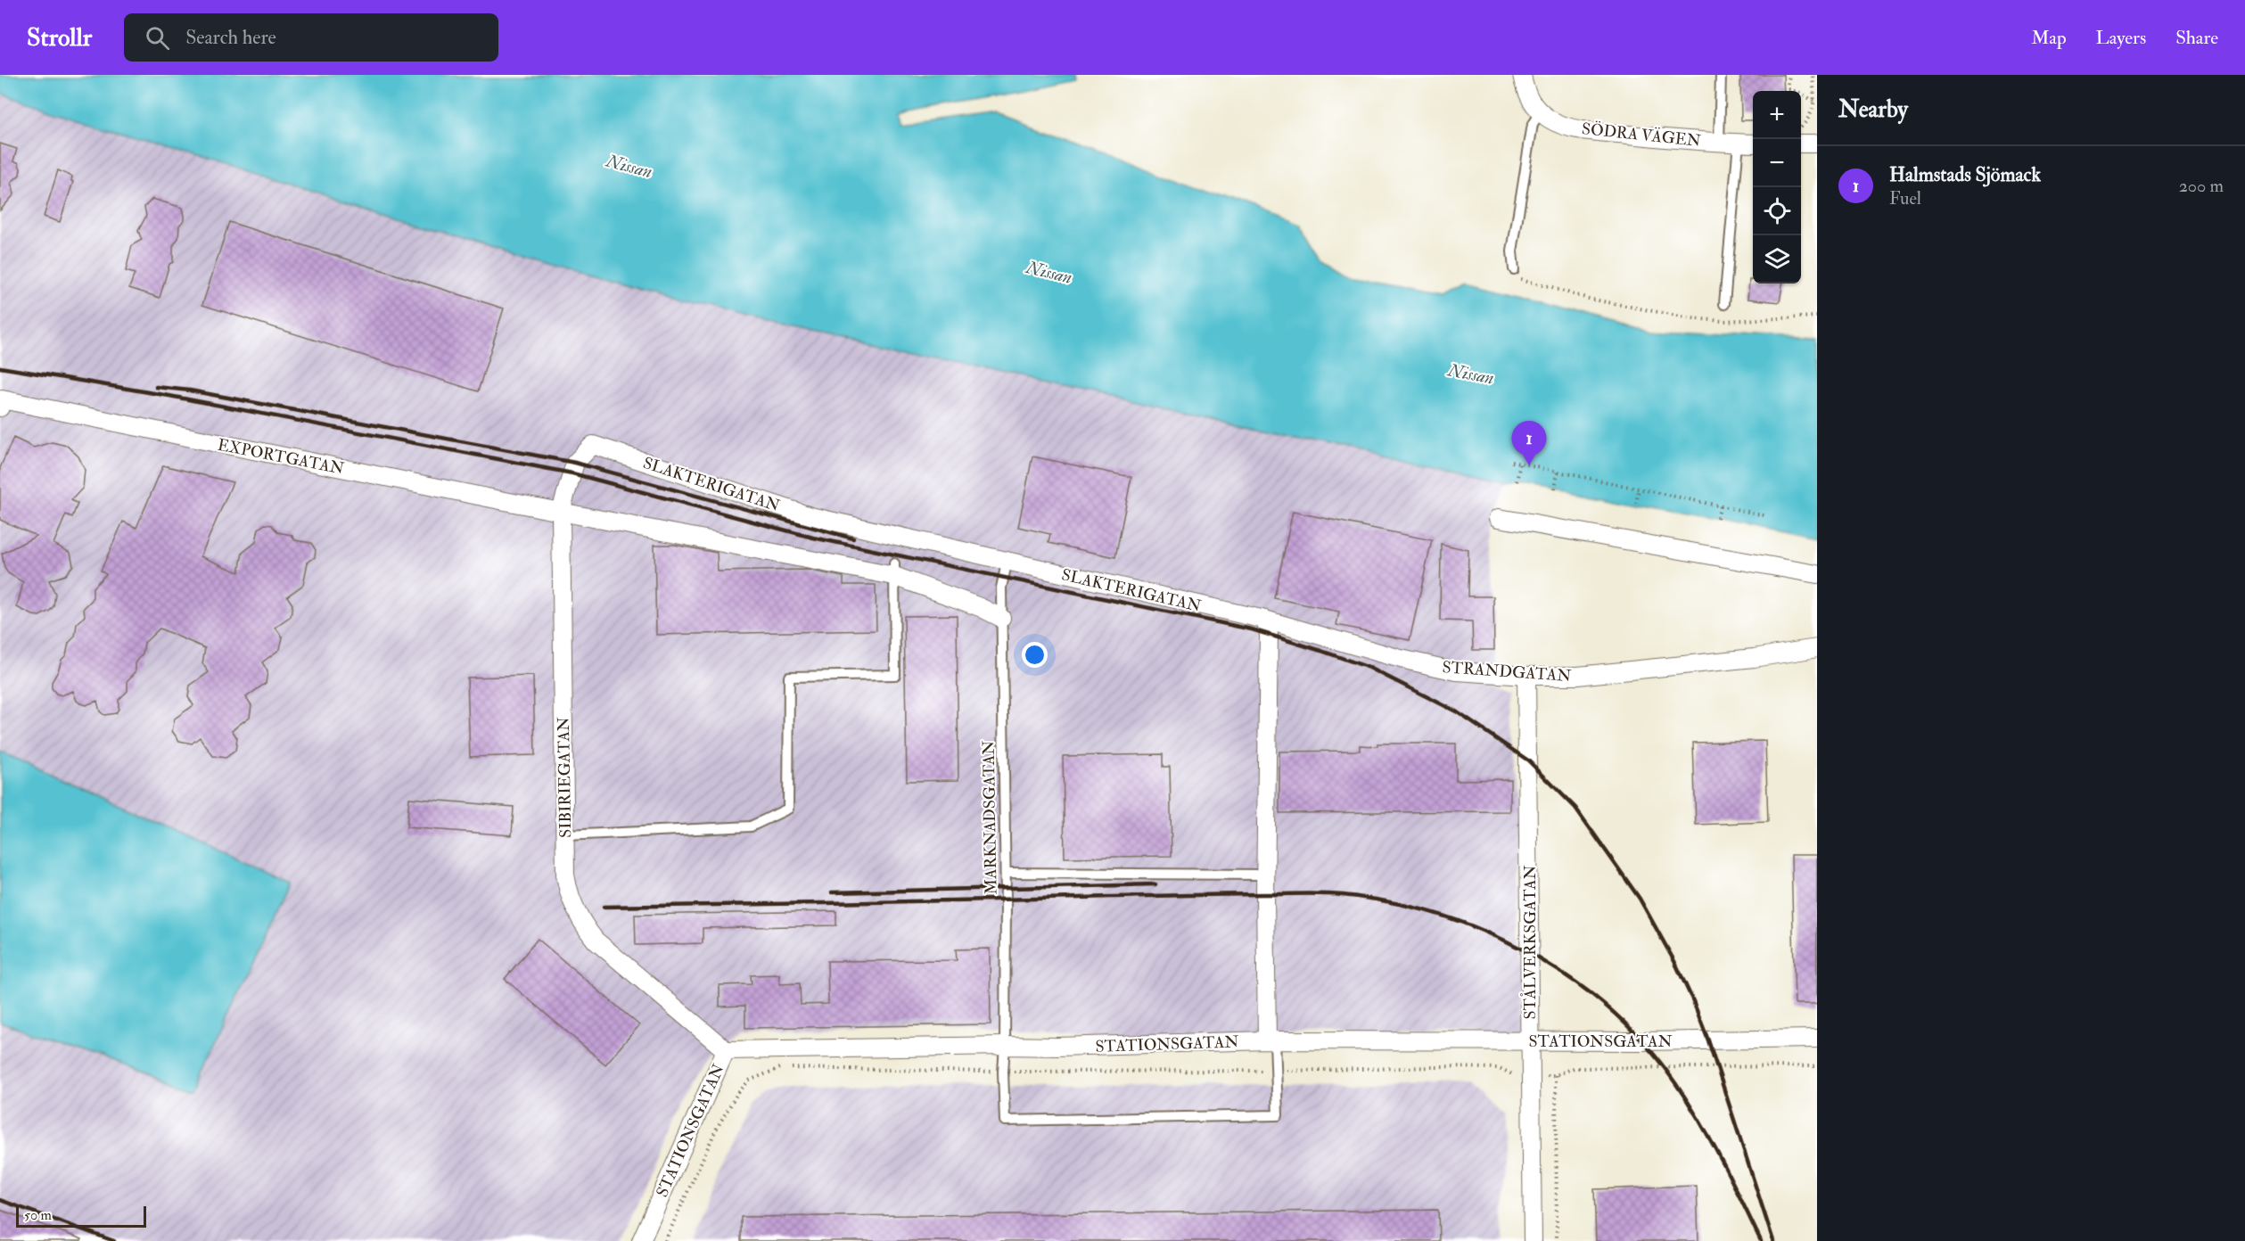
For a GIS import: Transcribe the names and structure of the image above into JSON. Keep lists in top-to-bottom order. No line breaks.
{"streets":{"street":["SÖDRA VÄGEN","EXPORTGATAN","SLAKTERIGATAN","STRANDGATAN","SIBIRIEGATAN","STÅLVERKSGATAN","STATIONSGATAN"],"lane":["MARKNADSGATAN"]},"crossings":[["EXPORTGATAN","SIBIRIEGATAN"],["EXPORTGATAN","MARKNADSGATAN"],["SLAKTERIGATAN","STRANDGATAN"],["SLAKTERIGATAN","SIBIRIEGATAN"],["SLAKTERIGATAN","MARKNADSGATAN"],["STRANDGATAN","STÅLVERKSGATAN"],["SIBIRIEGATAN","STATIONSGATAN"],["MARKNADSGATAN","STATIONSGATAN"],["STÅLVERKSGATAN","STATIONSGATAN"]],"water":["Nissan"],"scale_bar":"50 m","page":{"header":"Strollr","search":"Search here","nav":["Map","Layers","Share"],"heading":"Nearby","map_buttons":["+","−"],"list":[{"mark":"1","name":"Halmstads Sjömack","note":"Fuel","value":"200 m"}],"pins":"1","scale":"50 m"}}
